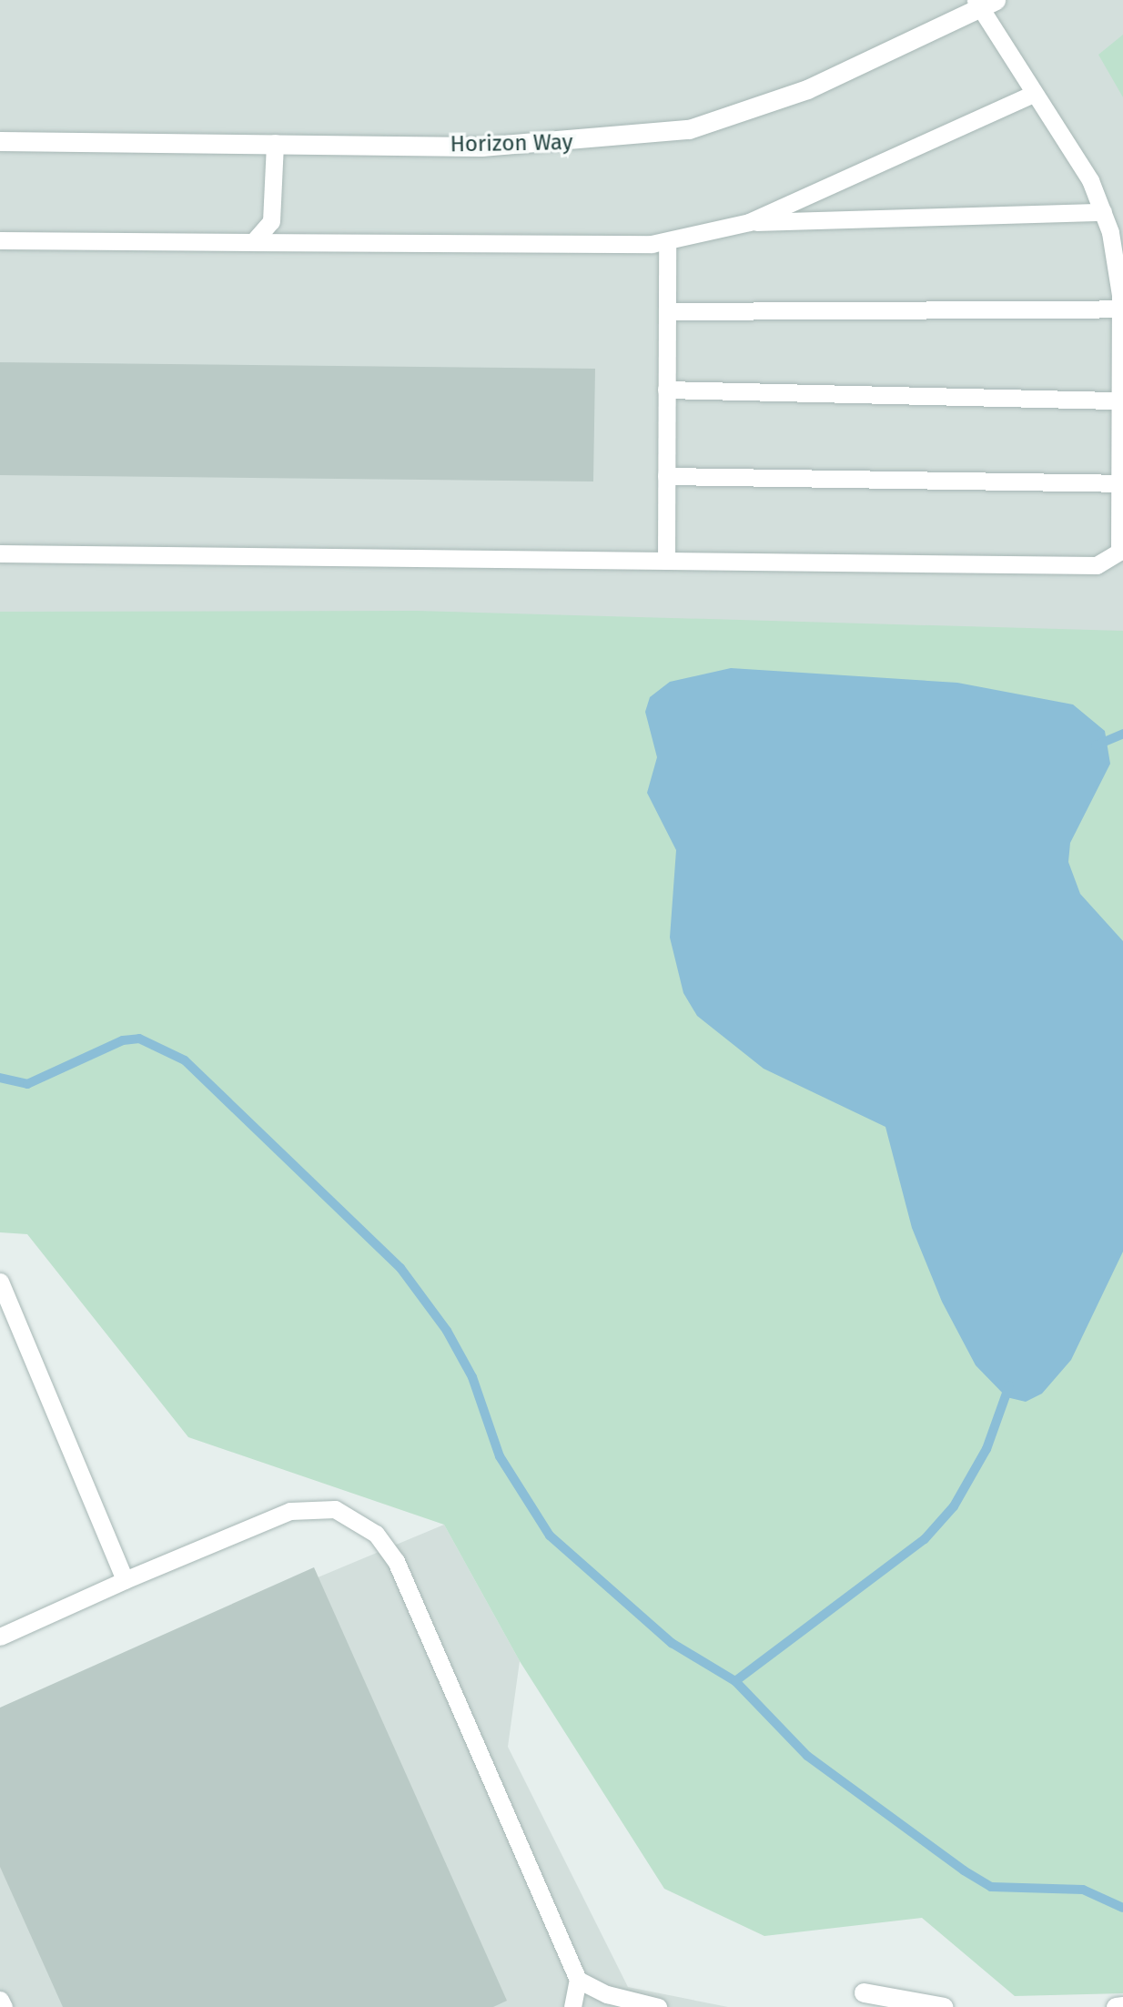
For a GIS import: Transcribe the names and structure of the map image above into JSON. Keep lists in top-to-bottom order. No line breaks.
{"streets":{"street":["Horizon Way"]}}
